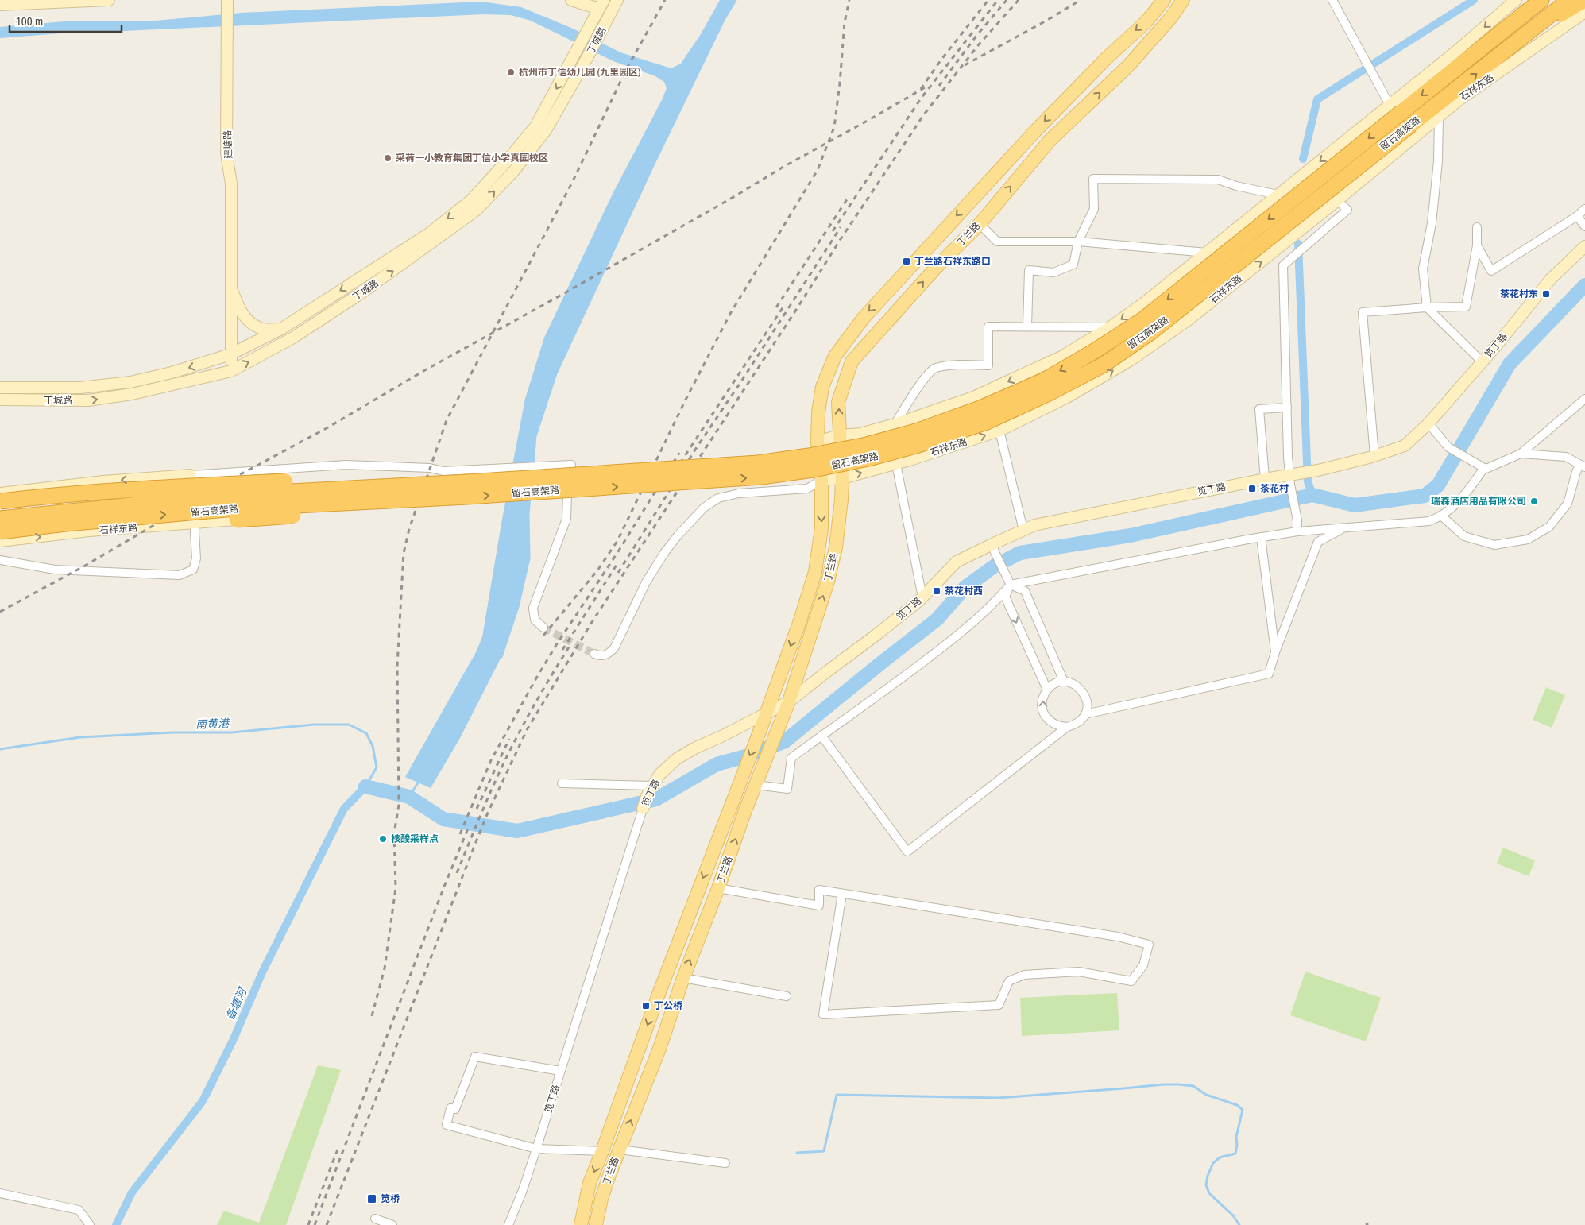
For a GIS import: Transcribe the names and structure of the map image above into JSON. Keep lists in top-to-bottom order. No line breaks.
{"streets":{"highway":["留石高架路"],"main road":["丁城路","石祥东路","建塘路","丁兰路","笕丁路"]},"crossings":[["丁城路","建塘路"],["石祥东路","丁兰路"],["丁兰路","笕丁路"]],"water":["南黄港","备塘河"],"places":{"other":["杭州市丁信幼儿园 (九里园区)","采荷一小教育集团丁信小学真园校区","瑞森酒店用品有限公司","核酸采样点"],"transit":["丁兰路石祥东路口","茶花村东","茶花村","茶花村西","丁公桥","笕桥"]},"scale_bar":"100 m"}
